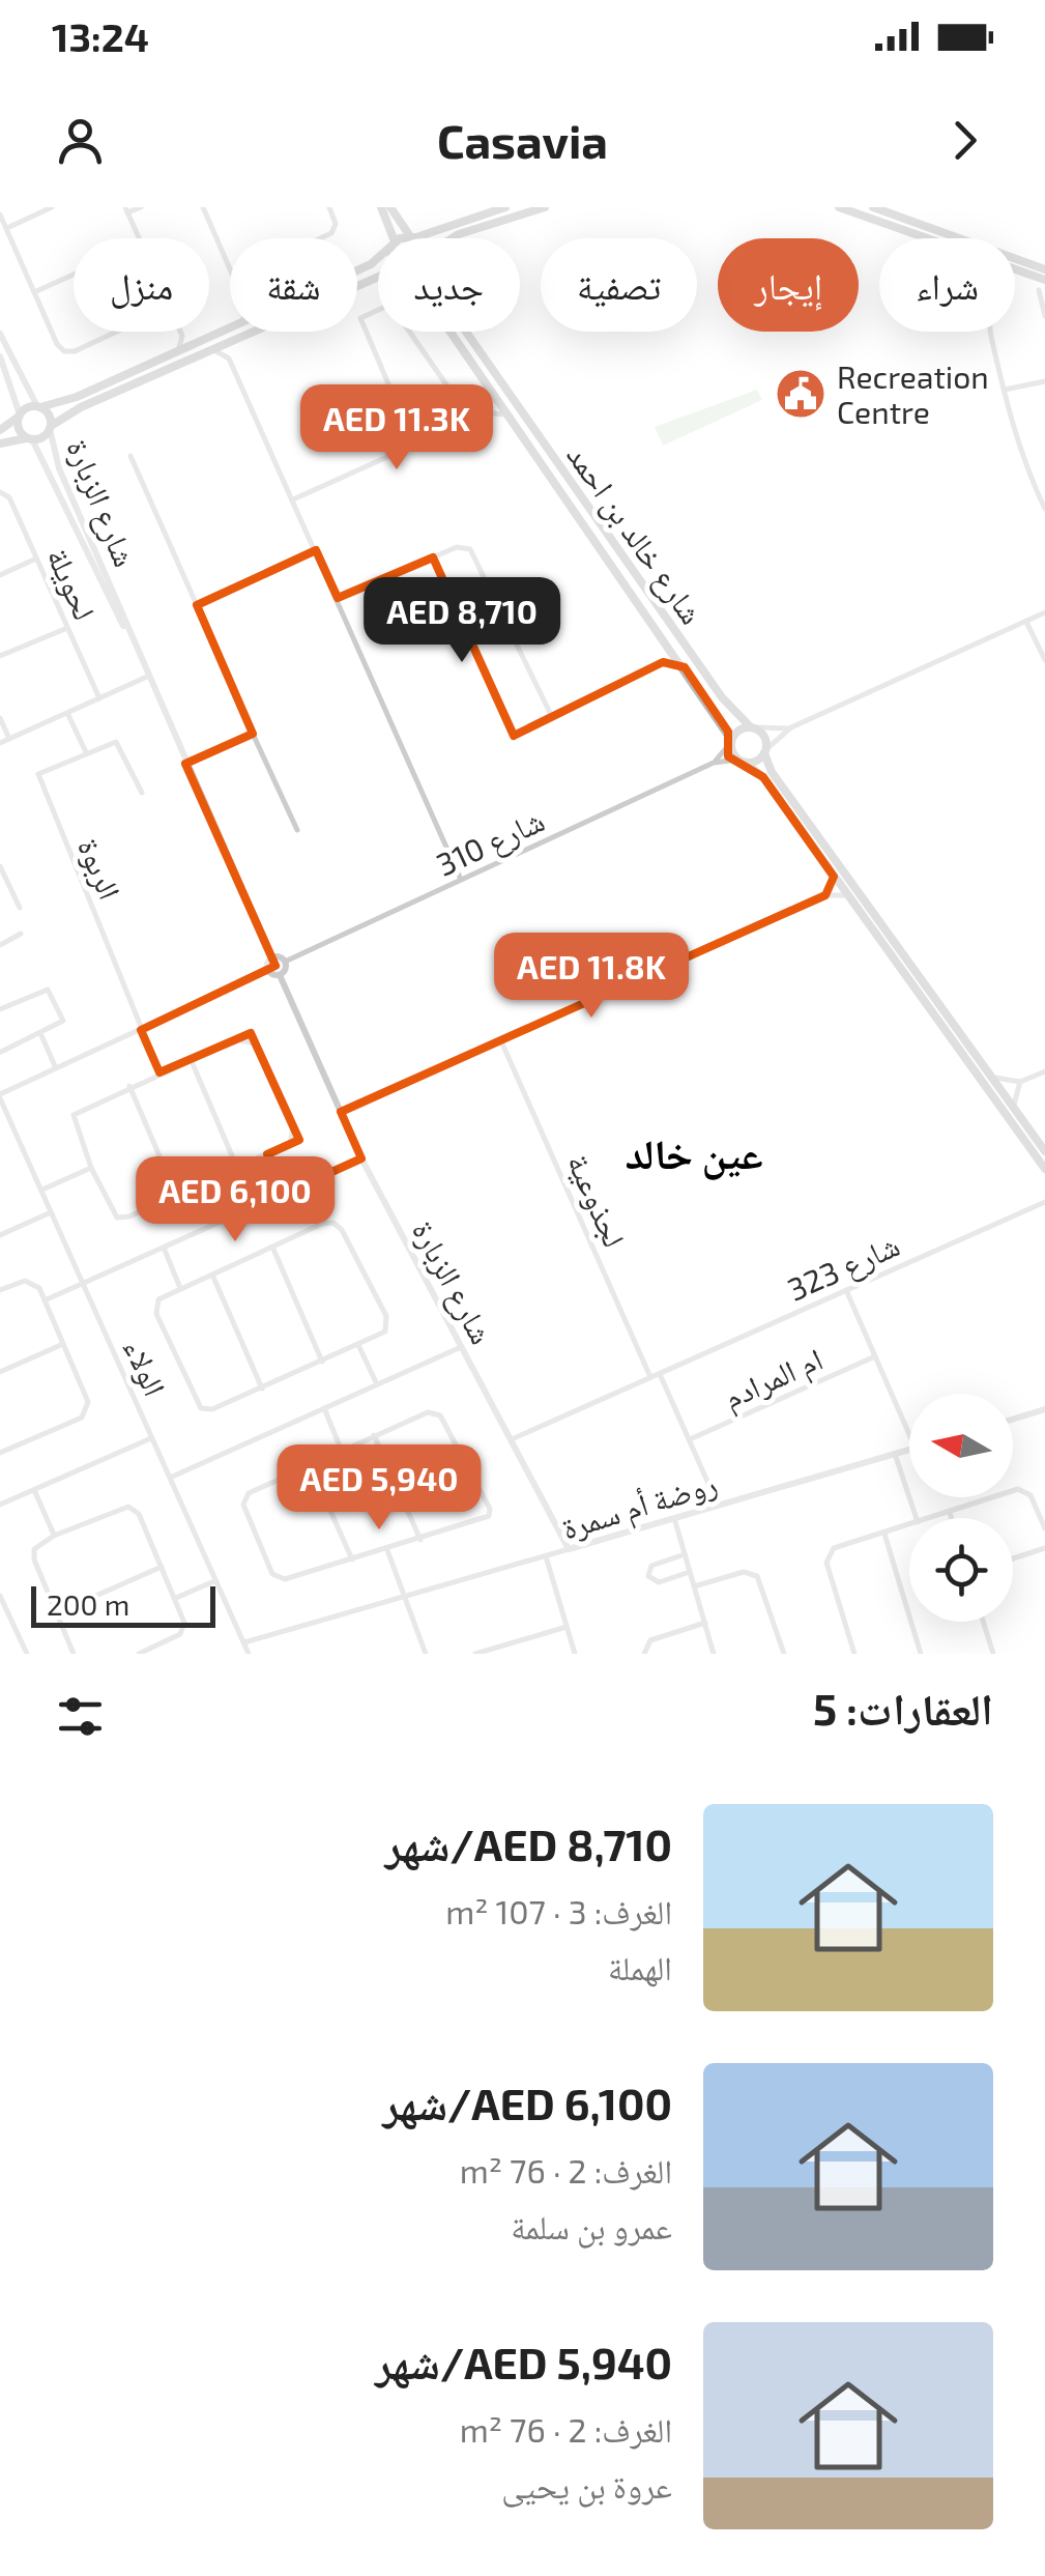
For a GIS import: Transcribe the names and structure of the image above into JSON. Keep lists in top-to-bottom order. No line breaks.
{"streets":{"main road":["شارع خالد بن احمد"],"street":["شارع الزبارة","لحويلة","شارع 310","الربوة","لجذوعية","شارع 323","الولاء","ام المرادم","روضة أم سمرة"]},"crossings":[["شارع الزبارة","شارع 323"],["شارع الزبارة","روضة أم سمرة"],["شارع خالد بن احمد","شارع 310"],["لجذوعية","شارع 323"],["الولاء","روضة أم سمرة"]],"districts":["عين خالد"],"places":{"public building":["Recreation Centre"]},"scale_bar":"200 m","north":"left","page":{"status":"13:24","header":"Casavia","chip":["شراء","إيجار","تصفية","جديد","شقة","منزل"],"price":["AED 11.3K","AED 8,710","AED 11.8K","AED 6,100","AED 5,940"],"scale":"200 m","heading":"العقارات: 5","list":[{"name":"AED 8,710/شهر","note":"الغرف: 3 · 107 m² · الهملة"},{"name":"AED 6,100/شهر","note":"الغرف: 2 · 76 m² · عمرو بن سلمة"},{"name":"AED 5,940/شهر","note":"الغرف: 2 · 76 m² · عروة بن يحيى"}]}}
